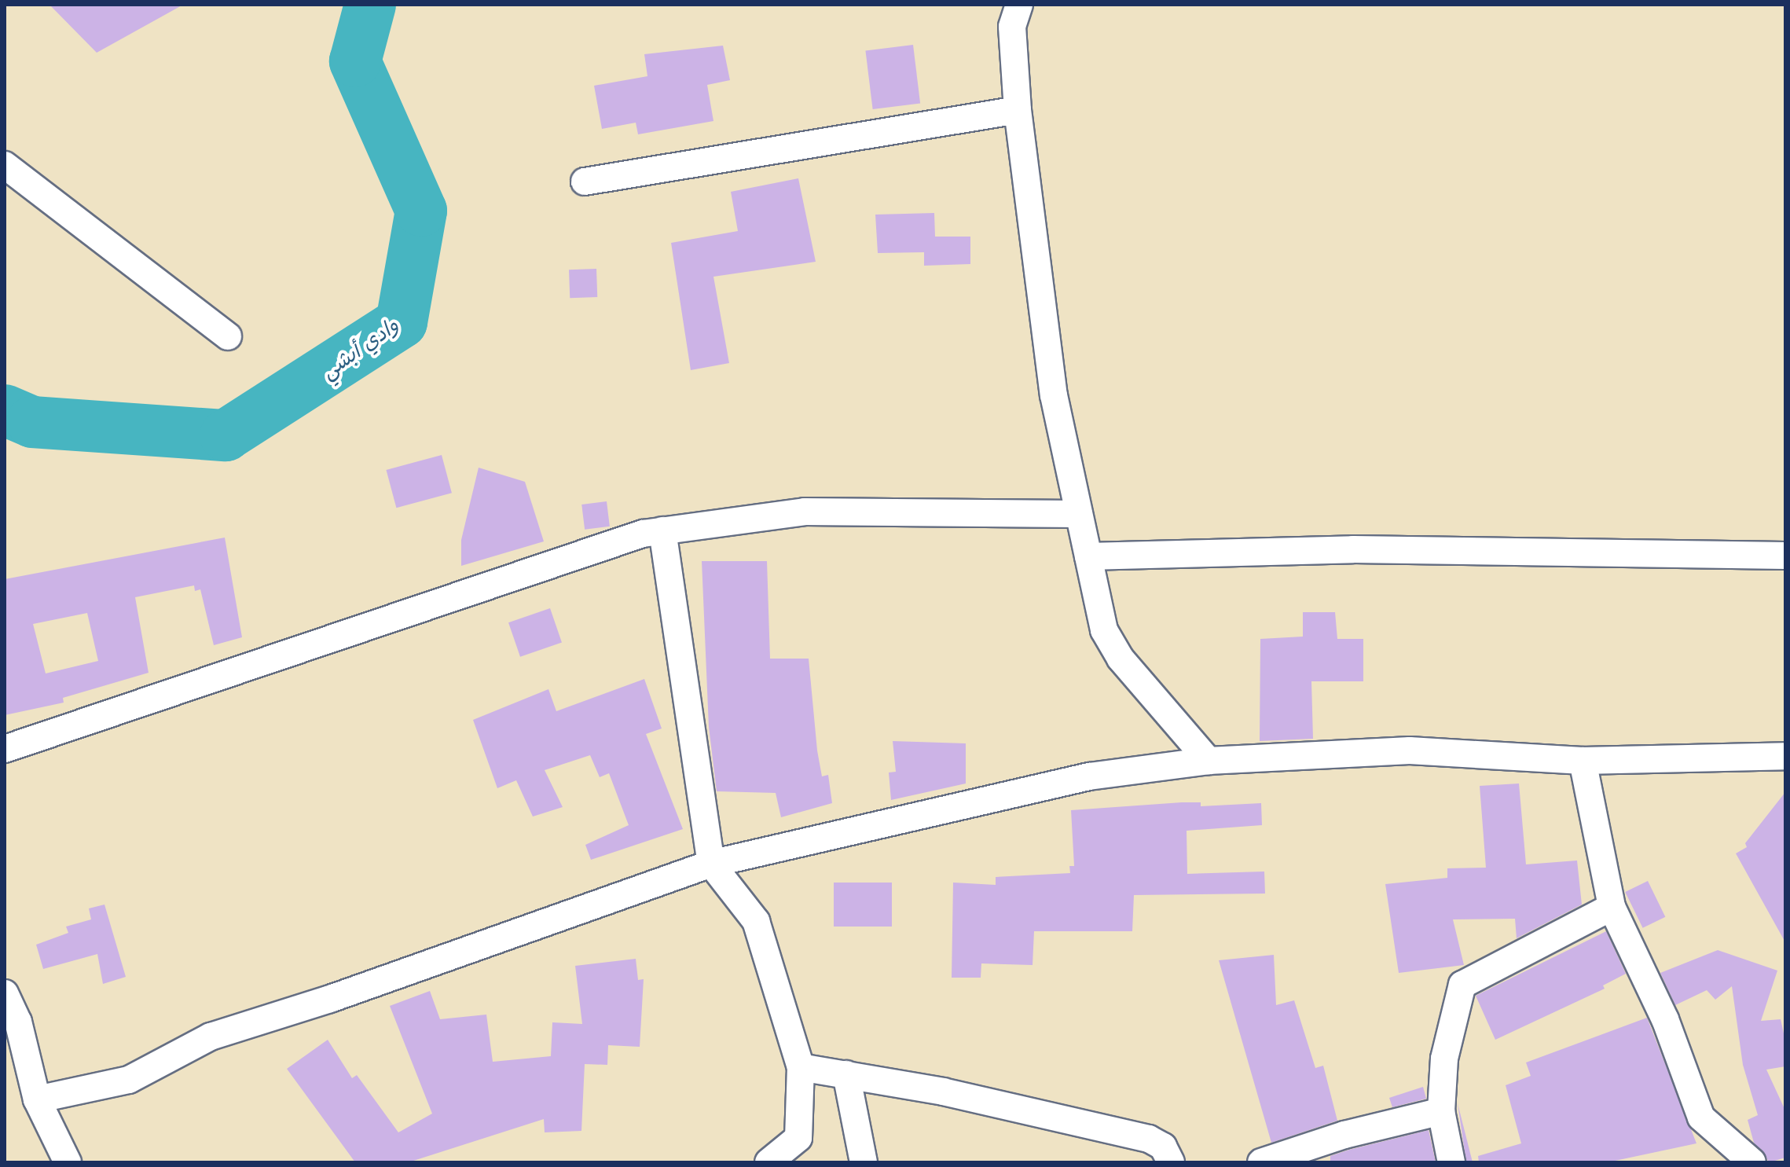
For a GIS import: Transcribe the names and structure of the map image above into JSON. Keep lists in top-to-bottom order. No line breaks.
{"water":["وادي أبشي"]}
